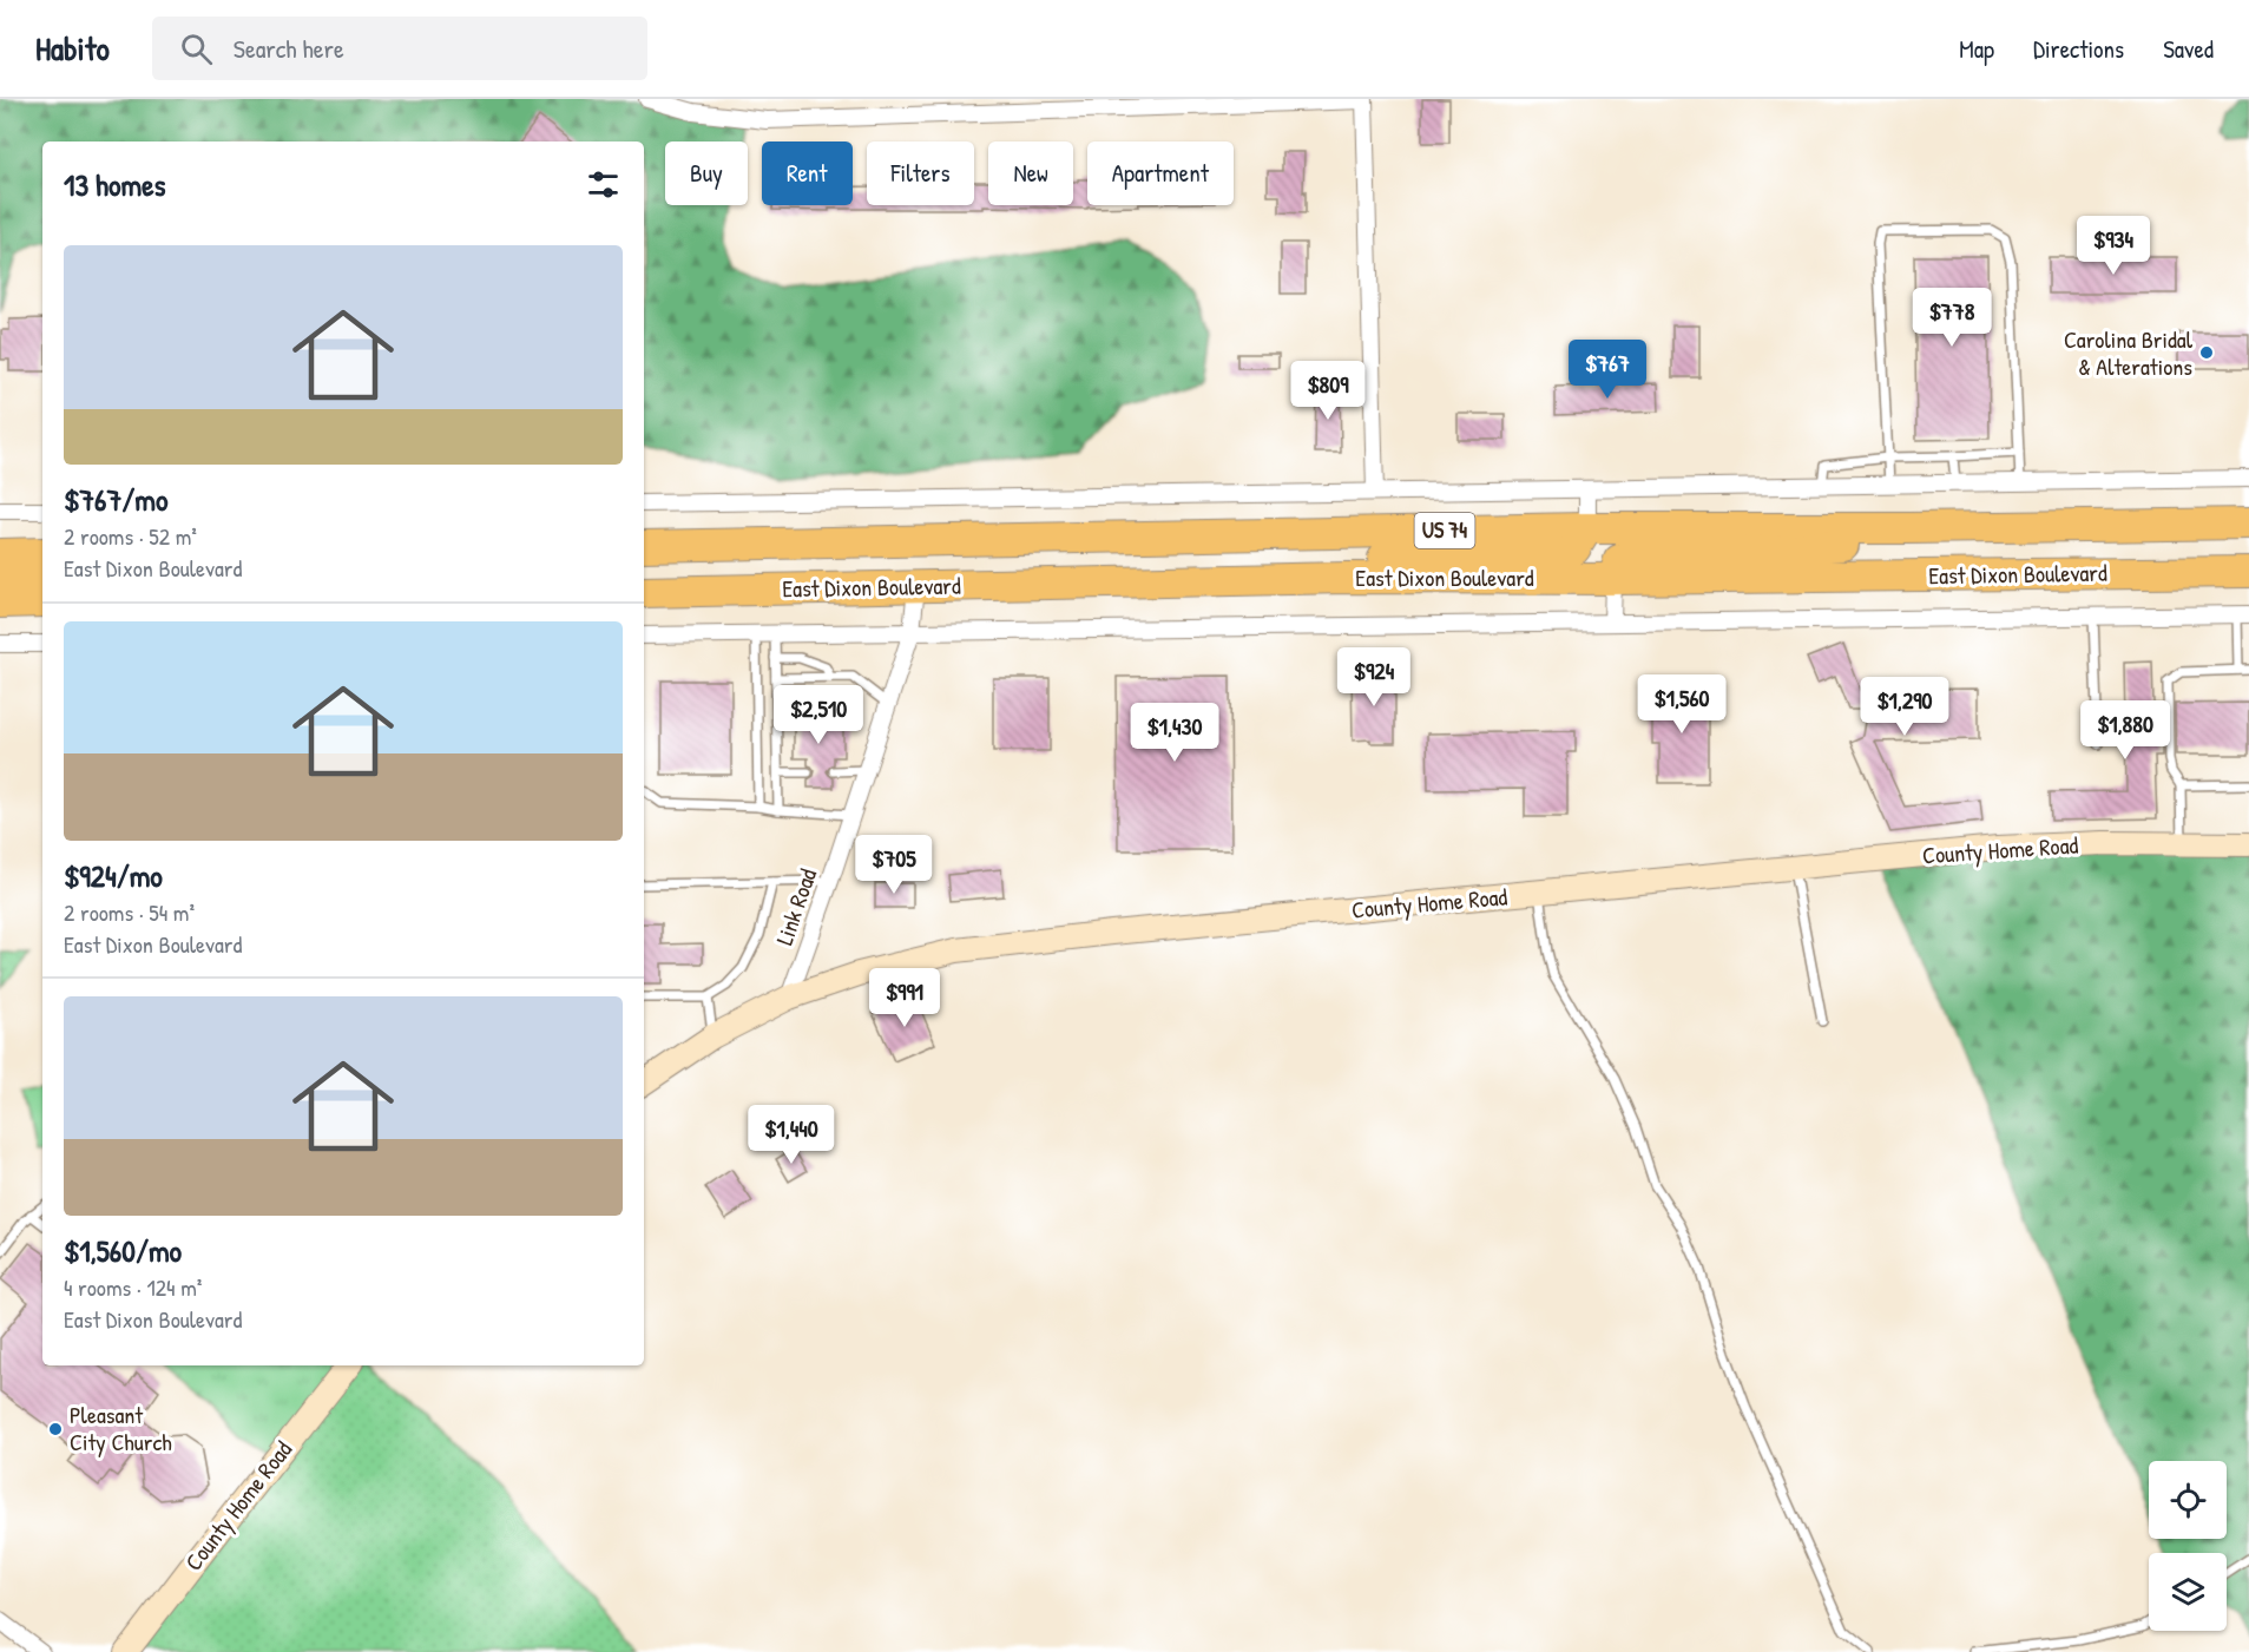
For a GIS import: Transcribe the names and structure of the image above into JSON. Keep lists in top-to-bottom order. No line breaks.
{"streets":{"highway":["US 74","East Dixon Boulevard"],"street":["County Home Road","Link Road"]},"crossings":[["East Dixon Boulevard","Link Road"],["County Home Road","Link Road"]],"places":["Carolina Bridal & Alterations","Pleasant City Church"],"page":{"header":"Habito","search":"Search here","nav":["Map","Directions","Saved"],"chip":["Buy","Rent","Filters","New","Apartment"],"heading":"13 homes","price":["$934","$778","$767","$809","$924","$1,560","$1,290","$2,510","$1,880","$1,430","$705","$991","$1,440"],"list":[{"name":"$767/mo","note":"2 rooms · 52 m² · East Dixon Boulevard"},{"name":"$924/mo","note":"2 rooms · 54 m² · East Dixon Boulevard"},{"name":"$1,560/mo","note":"4 rooms · 124 m² · East Dixon Boulevard"}]}}
